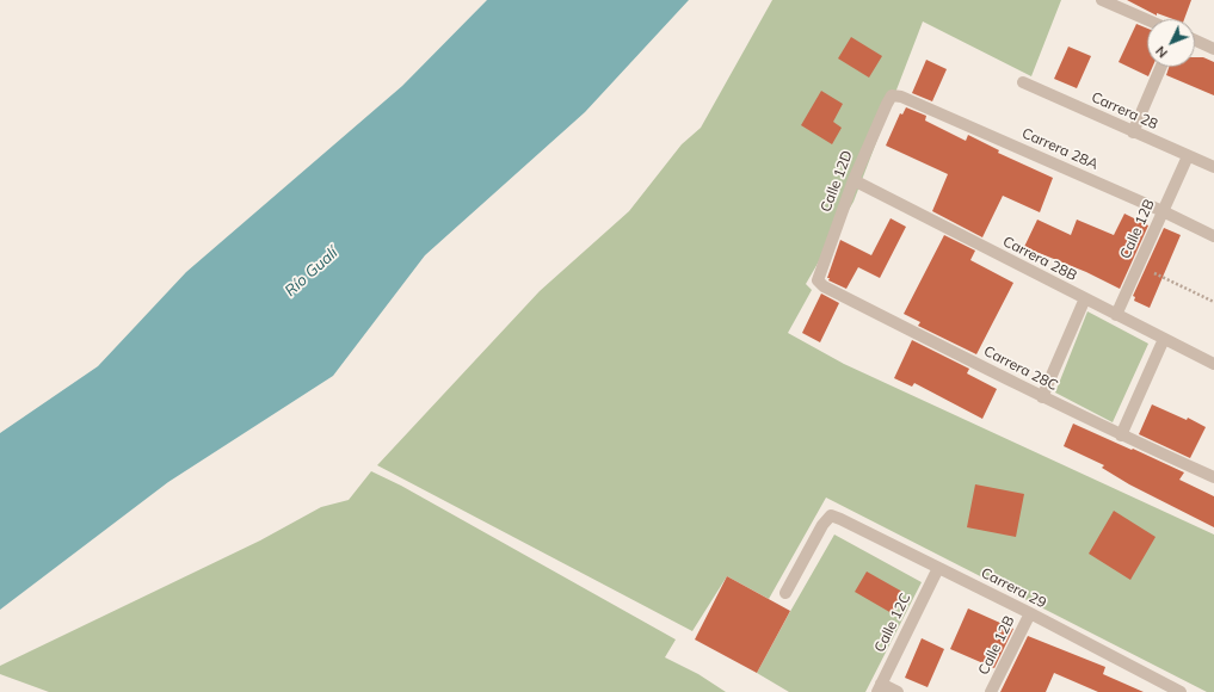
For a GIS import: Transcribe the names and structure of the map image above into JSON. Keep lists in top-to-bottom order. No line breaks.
{"streets":{"street":["Carrera 28","Carrera 28A","Calle 12D","Calle 12B","Carrera 28B","Carrera 28C","Carrera 29","Calle 12C"]},"crossings":[["Carrera 28","Calle 12B"],["Carrera 28A","Calle 12D"],["Carrera 28A","Calle 12B"],["Calle 12D","Carrera 28B"],["Calle 12D","Carrera 28C"],["Calle 12B","Carrera 28B"],["Calle 12B","Carrera 29"],["Carrera 29","Calle 12C"]],"water":["Río Gualí"],"north":"bottom left"}
